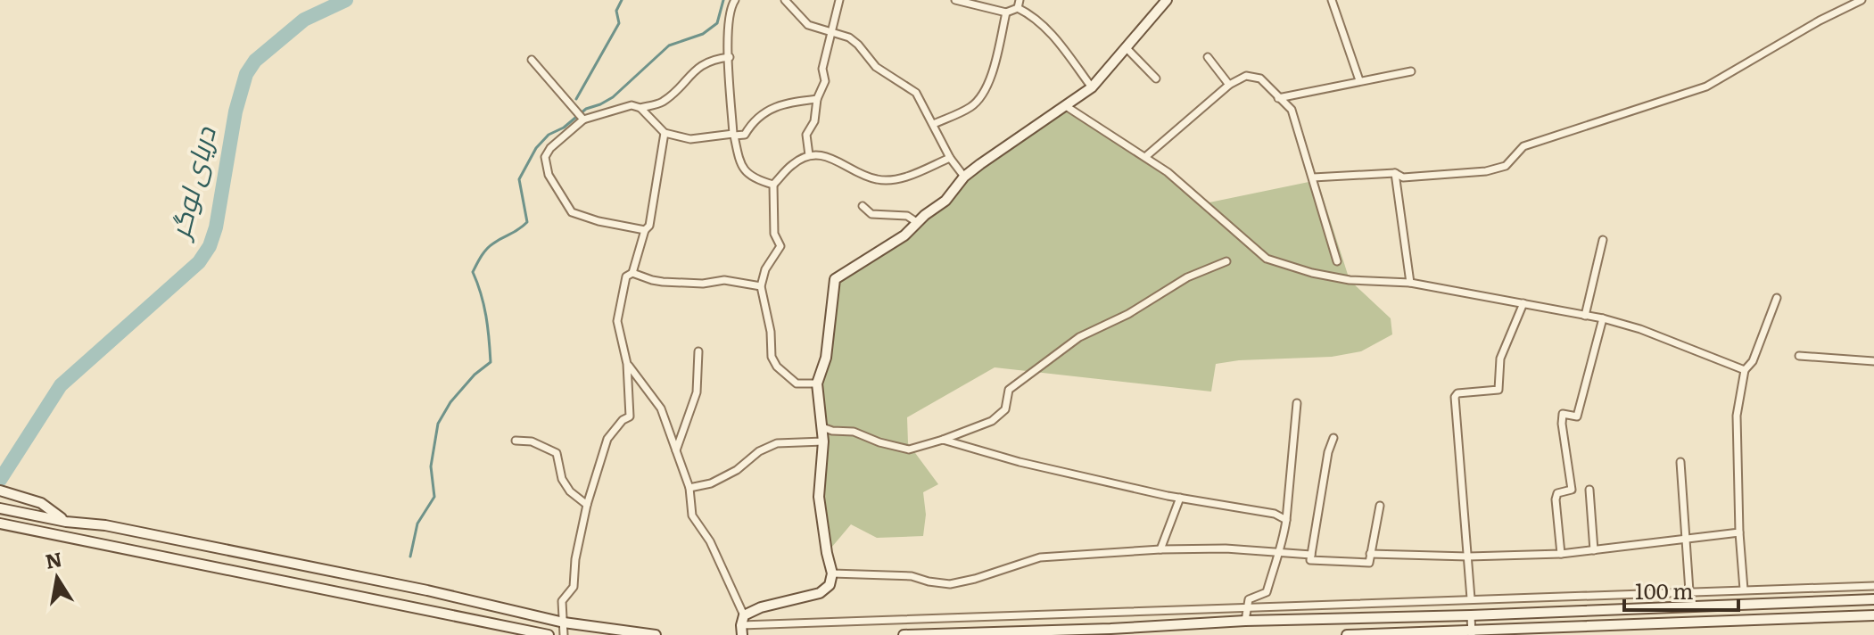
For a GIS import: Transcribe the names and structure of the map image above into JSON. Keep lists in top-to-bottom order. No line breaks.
{"water":["دریای لوگر"],"scale_bar":"100 m","north":"top"}
